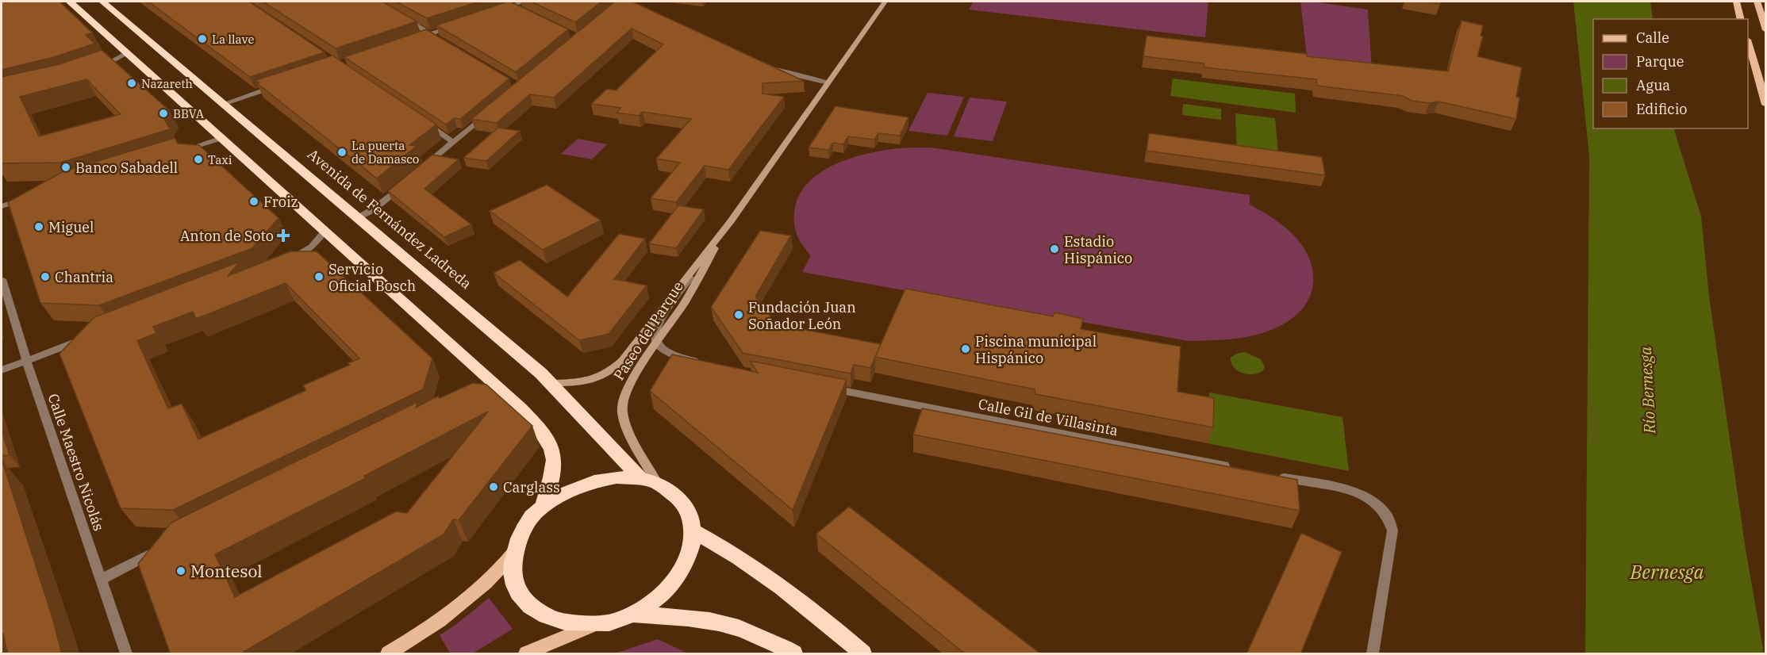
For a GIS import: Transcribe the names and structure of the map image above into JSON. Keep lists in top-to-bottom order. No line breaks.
{"streets":{"highway":["Avenida de Fernández Ladreda"],"street":["Paseo del Parque","Calle Gil de Villasinta","Calle Maestro Nicolás"]},"crossings":[["Avenida de Fernández Ladreda","Paseo del Parque"]],"water":["Río Bernesga","Bernesga"],"places":{"other":["La llave","Nazareth","BBVA","La puerta de Damasco","Taxi","Banco Sabadell","Froiz","Miguel","Estadio Hispánico","Chantria","Servicio Oficial Bosch","Fundación Juan Soñador León","Piscina municipal Hispánico","Carglass","Montesol"],"health":["Anton de Soto"]},"legend":["Calle","Parque","Agua","Edificio"]}
